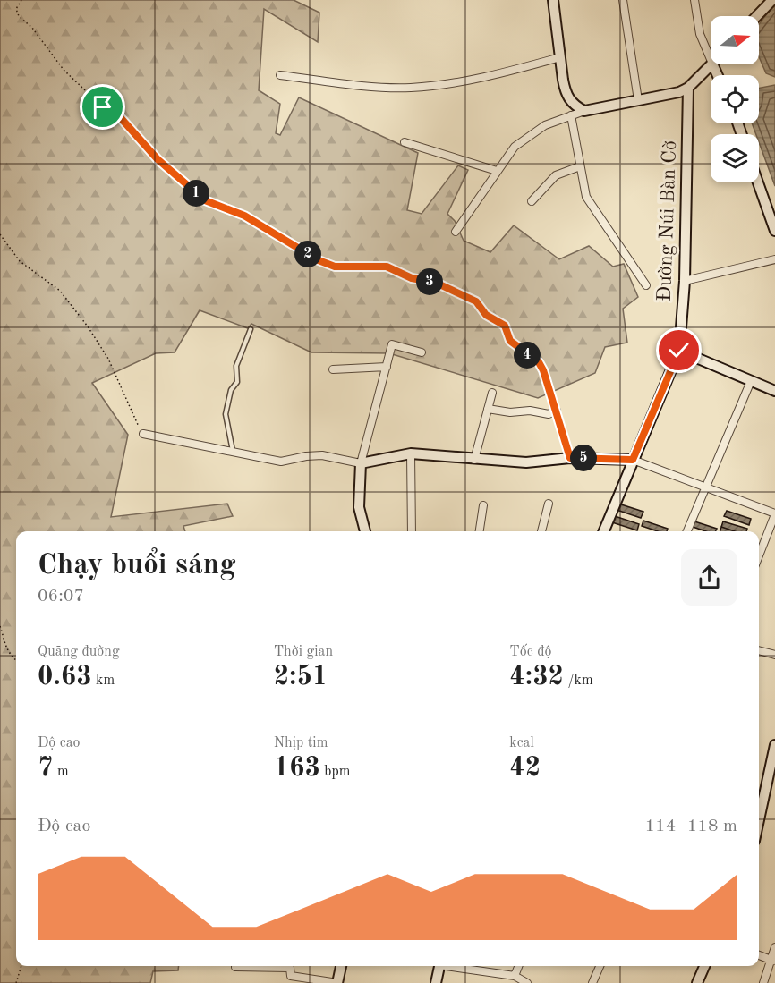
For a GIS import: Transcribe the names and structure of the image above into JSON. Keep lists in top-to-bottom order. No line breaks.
{"streets":{"street":["Đường Núi Bàn Cờ"]},"north":"right","page":{"pins":["1","2","3","4","5"],"heading":["Chạy buổi sáng","06:07"],"stats":[["Quãng đường","0.63 km"],["Thời gian","2:51"],["Tốc độ","4:32 /km"],["Độ cao","7 m"],["Nhịp tim","163 bpm"],["kcal","42"]],"chart":["Độ cao","114–118 m"]}}
